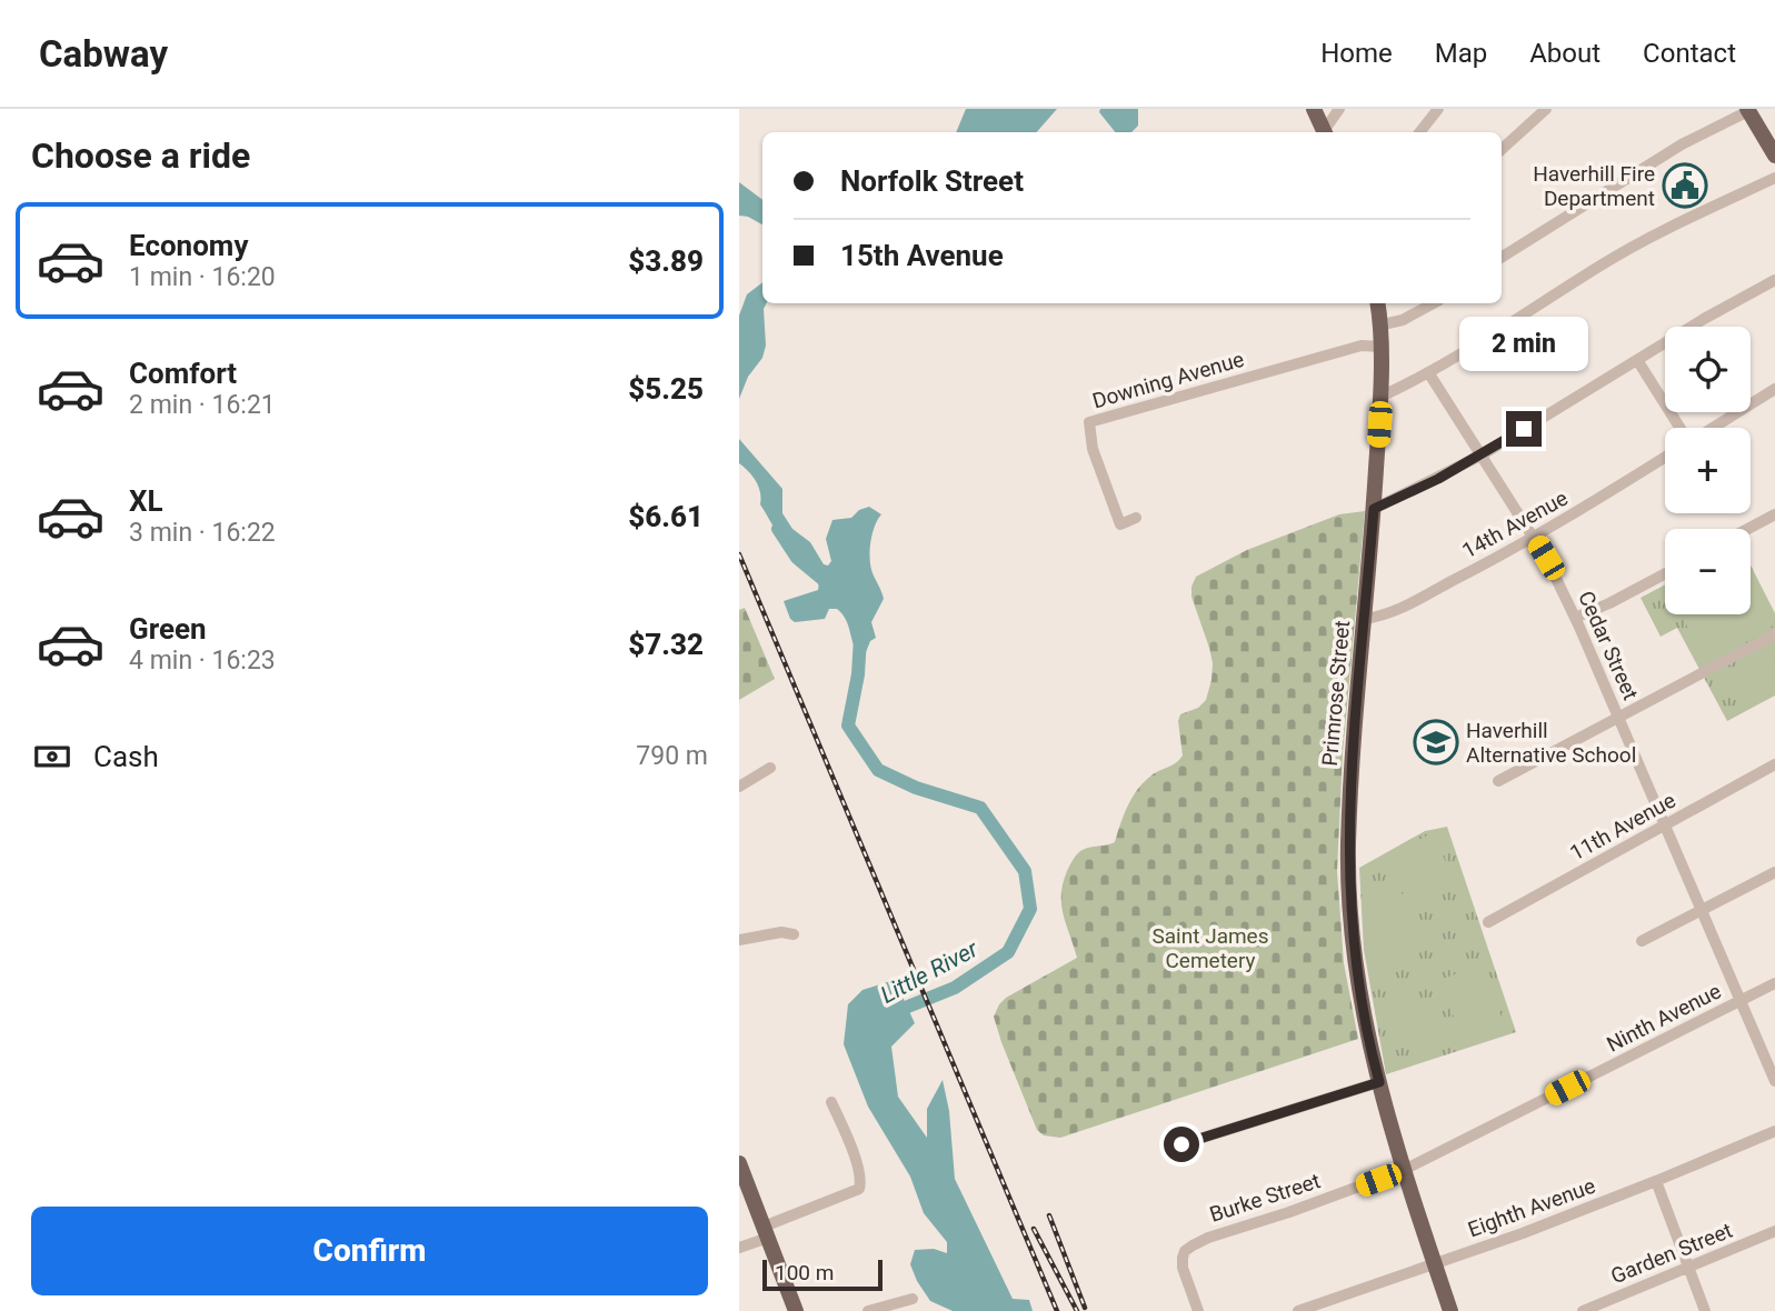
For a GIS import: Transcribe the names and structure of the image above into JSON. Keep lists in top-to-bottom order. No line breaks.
{"streets":{"main road":["Primrose Street"],"street":["Downing Avenue","14th Avenue","Cedar Street","11th Avenue","Ninth Avenue","Burke Street","Eighth Avenue","Garden Street"]},"crossings":[["Downing Avenue","Primrose Street"],["14th Avenue","Cedar Street"],["14th Avenue","Primrose Street"],["Cedar Street","11th Avenue"],["Cedar Street","Ninth Avenue"],["Primrose Street","Ninth Avenue"],["Primrose Street","Burke Street"],["Primrose Street","Eighth Avenue"],["Ninth Avenue","Burke Street"]],"water":["Little River"],"parks":["Saint James Cemetery"],"places":{"public building":["Haverhill Fire Department"],"school or university":["Haverhill Alternative School"]},"scale_bar":"100 m","page":{"header":"Cabway","nav":["Home","Map","About","Contact"],"heading":"Choose a ride","banner":["Norfolk Street","15th Avenue"],"list":[{"name":"Economy","note":"1 min · 16:20","value":"$3.89"},{"name":"Comfort","note":"2 min · 16:21","value":"$5.25"},{"name":"XL","note":"3 min · 16:22","value":"$6.61"},{"name":"Green","note":"4 min · 16:23","value":"$7.32"}],"bubble":"2 min","map_buttons":["+","−"],"pay":["Cash","790 m"],"buttons":"Confirm","scale":"100 m"}}
